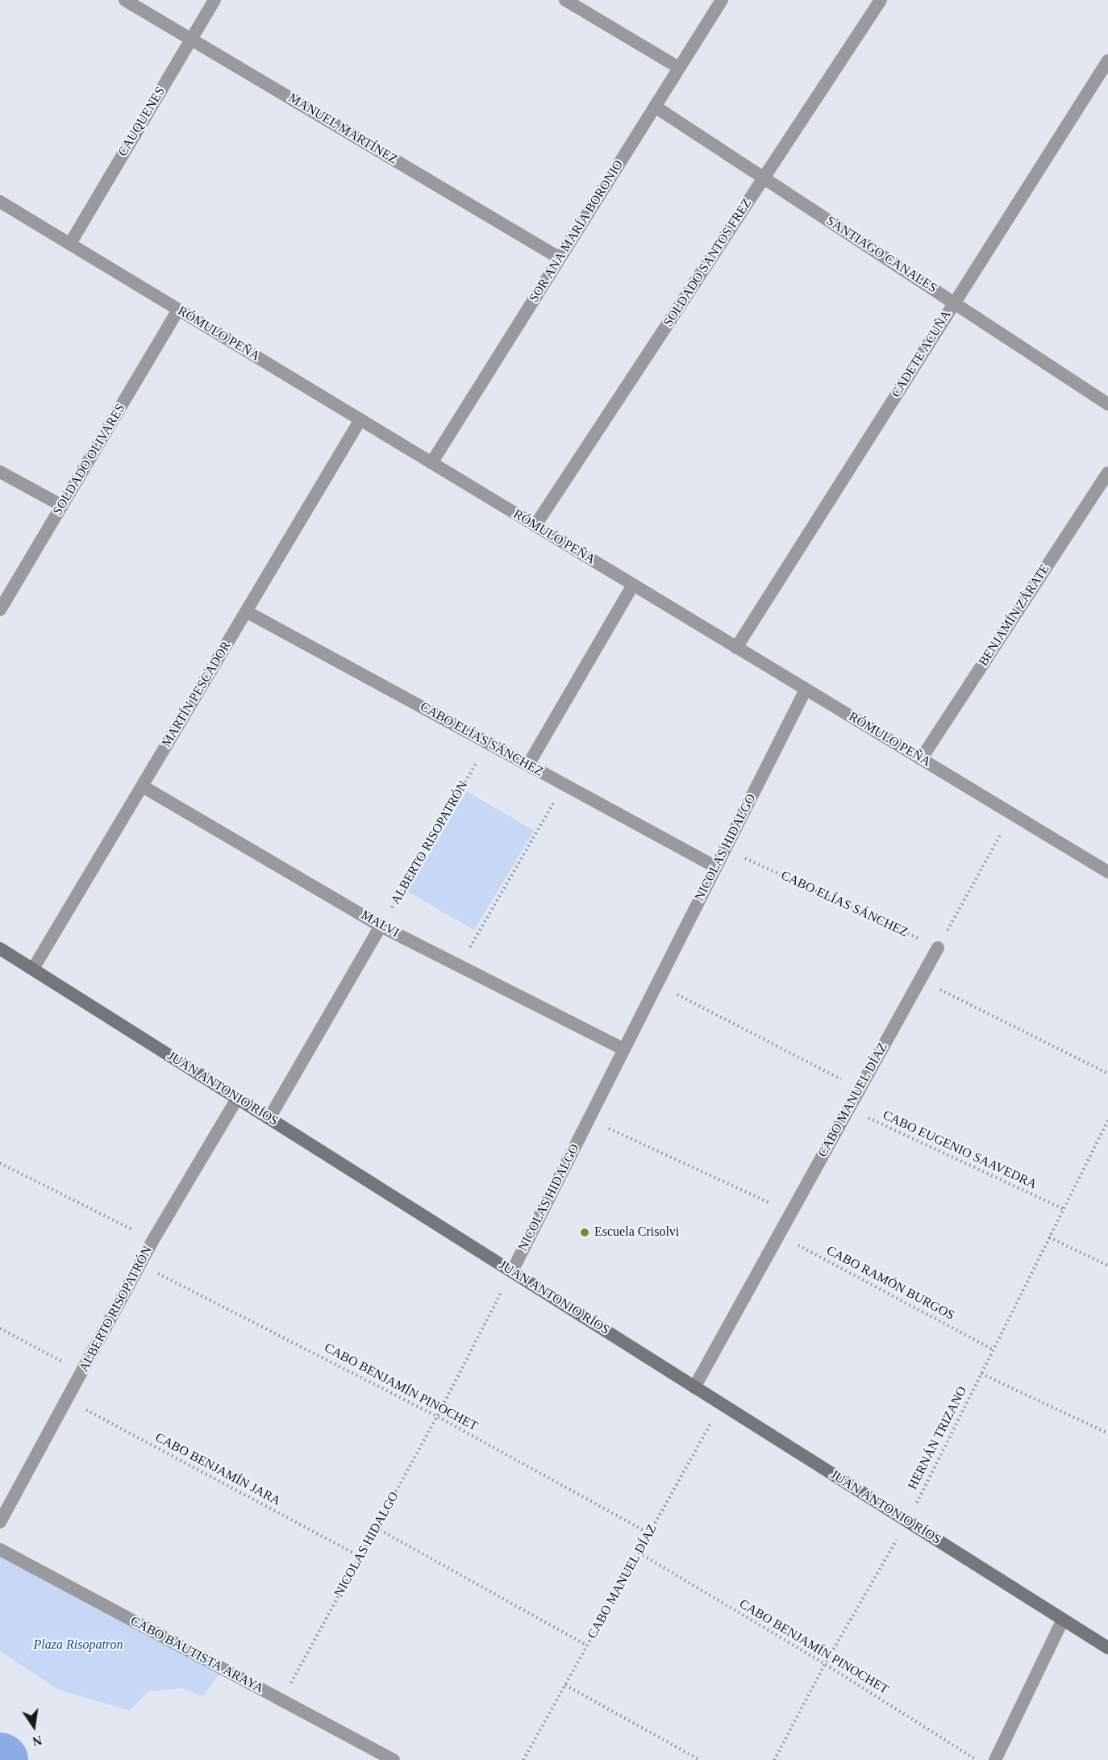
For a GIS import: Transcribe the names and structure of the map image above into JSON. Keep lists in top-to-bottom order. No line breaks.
{"streets":{"main road":["JUAN ANTONIO RÍOS"],"street":["CAUQUENES","MANUEL MARTÍNEZ","SOR ANA MARÍA BORONIO","SANTIAGO CANALES","SOLDADO SANTOS FREZ","RÓMULO PEÑA","CADETE ACUÑA","SOLDADO OLIVARES","BENJAMÍN ZÁRATE","MARTÍN PESCADOR","CABO ELÍAS SÁNCHEZ","ALBERTO RISOPATRÓN","NICOLAS HIDALGO","MALVI","CABO MANUEL DÍAZ","CABO BAUTISTA ARAYA"],"path":["CABO EUGENIO SAAVEDRA","CABO RAMÓN BURGOS","CABO BENJAMÍN PINOCHET","HERNÁN TRIZANO","CABO BENJAMÍN JARA"]},"crossings":[["CAUQUENES","MANUEL MARTÍNEZ"],["CAUQUENES","RÓMULO PEÑA"],["MANUEL MARTÍNEZ","SOR ANA MARÍA BORONIO"],["SOR ANA MARÍA BORONIO","SANTIAGO CANALES"],["SOR ANA MARÍA BORONIO","RÓMULO PEÑA"],["SANTIAGO CANALES","SOLDADO SANTOS FREZ"],["SANTIAGO CANALES","CADETE ACUÑA"],["SOLDADO SANTOS FREZ","RÓMULO PEÑA"],["RÓMULO PEÑA","CADETE ACUÑA"],["RÓMULO PEÑA","SOLDADO OLIVARES"],["RÓMULO PEÑA","BENJAMÍN ZÁRATE"],["RÓMULO PEÑA","MARTÍN PESCADOR"],["RÓMULO PEÑA","NICOLAS HIDALGO"],["MARTÍN PESCADOR","CABO ELÍAS SÁNCHEZ"],["MARTÍN PESCADOR","MALVI"],["MARTÍN PESCADOR","JUAN ANTONIO RÍOS"],["CABO ELÍAS SÁNCHEZ","ALBERTO RISOPATRÓN"],["CABO ELÍAS SÁNCHEZ","NICOLAS HIDALGO"],["CABO ELÍAS SÁNCHEZ","CABO MANUEL DÍAZ"],["ALBERTO RISOPATRÓN","MALVI"],["ALBERTO RISOPATRÓN","JUAN ANTONIO RÍOS"],["ALBERTO RISOPATRÓN","CABO BENJAMÍN PINOCHET"],["ALBERTO RISOPATRÓN","CABO BENJAMÍN JARA"],["NICOLAS HIDALGO","MALVI"],["NICOLAS HIDALGO","JUAN ANTONIO RÍOS"],["NICOLAS HIDALGO","CABO BENJAMÍN PINOCHET"],["NICOLAS HIDALGO","CABO BENJAMÍN JARA"],["NICOLAS HIDALGO","CABO BAUTISTA ARAYA"],["JUAN ANTONIO RÍOS","CABO MANUEL DÍAZ"],["JUAN ANTONIO RÍOS","HERNÁN TRIZANO"],["CABO MANUEL DÍAZ","CABO EUGENIO SAAVEDRA"],["CABO MANUEL DÍAZ","CABO RAMÓN BURGOS"],["CABO MANUEL DÍAZ","CABO BENJAMÍN PINOCHET"],["CABO EUGENIO SAAVEDRA","HERNÁN TRIZANO"],["CABO RAMÓN BURGOS","HERNÁN TRIZANO"],["CABO BENJAMÍN PINOCHET","HERNÁN TRIZANO"]],"parks":["Plaza Risopatron"],"places":["Escuela Crisolvi"],"north":"bottom"}
